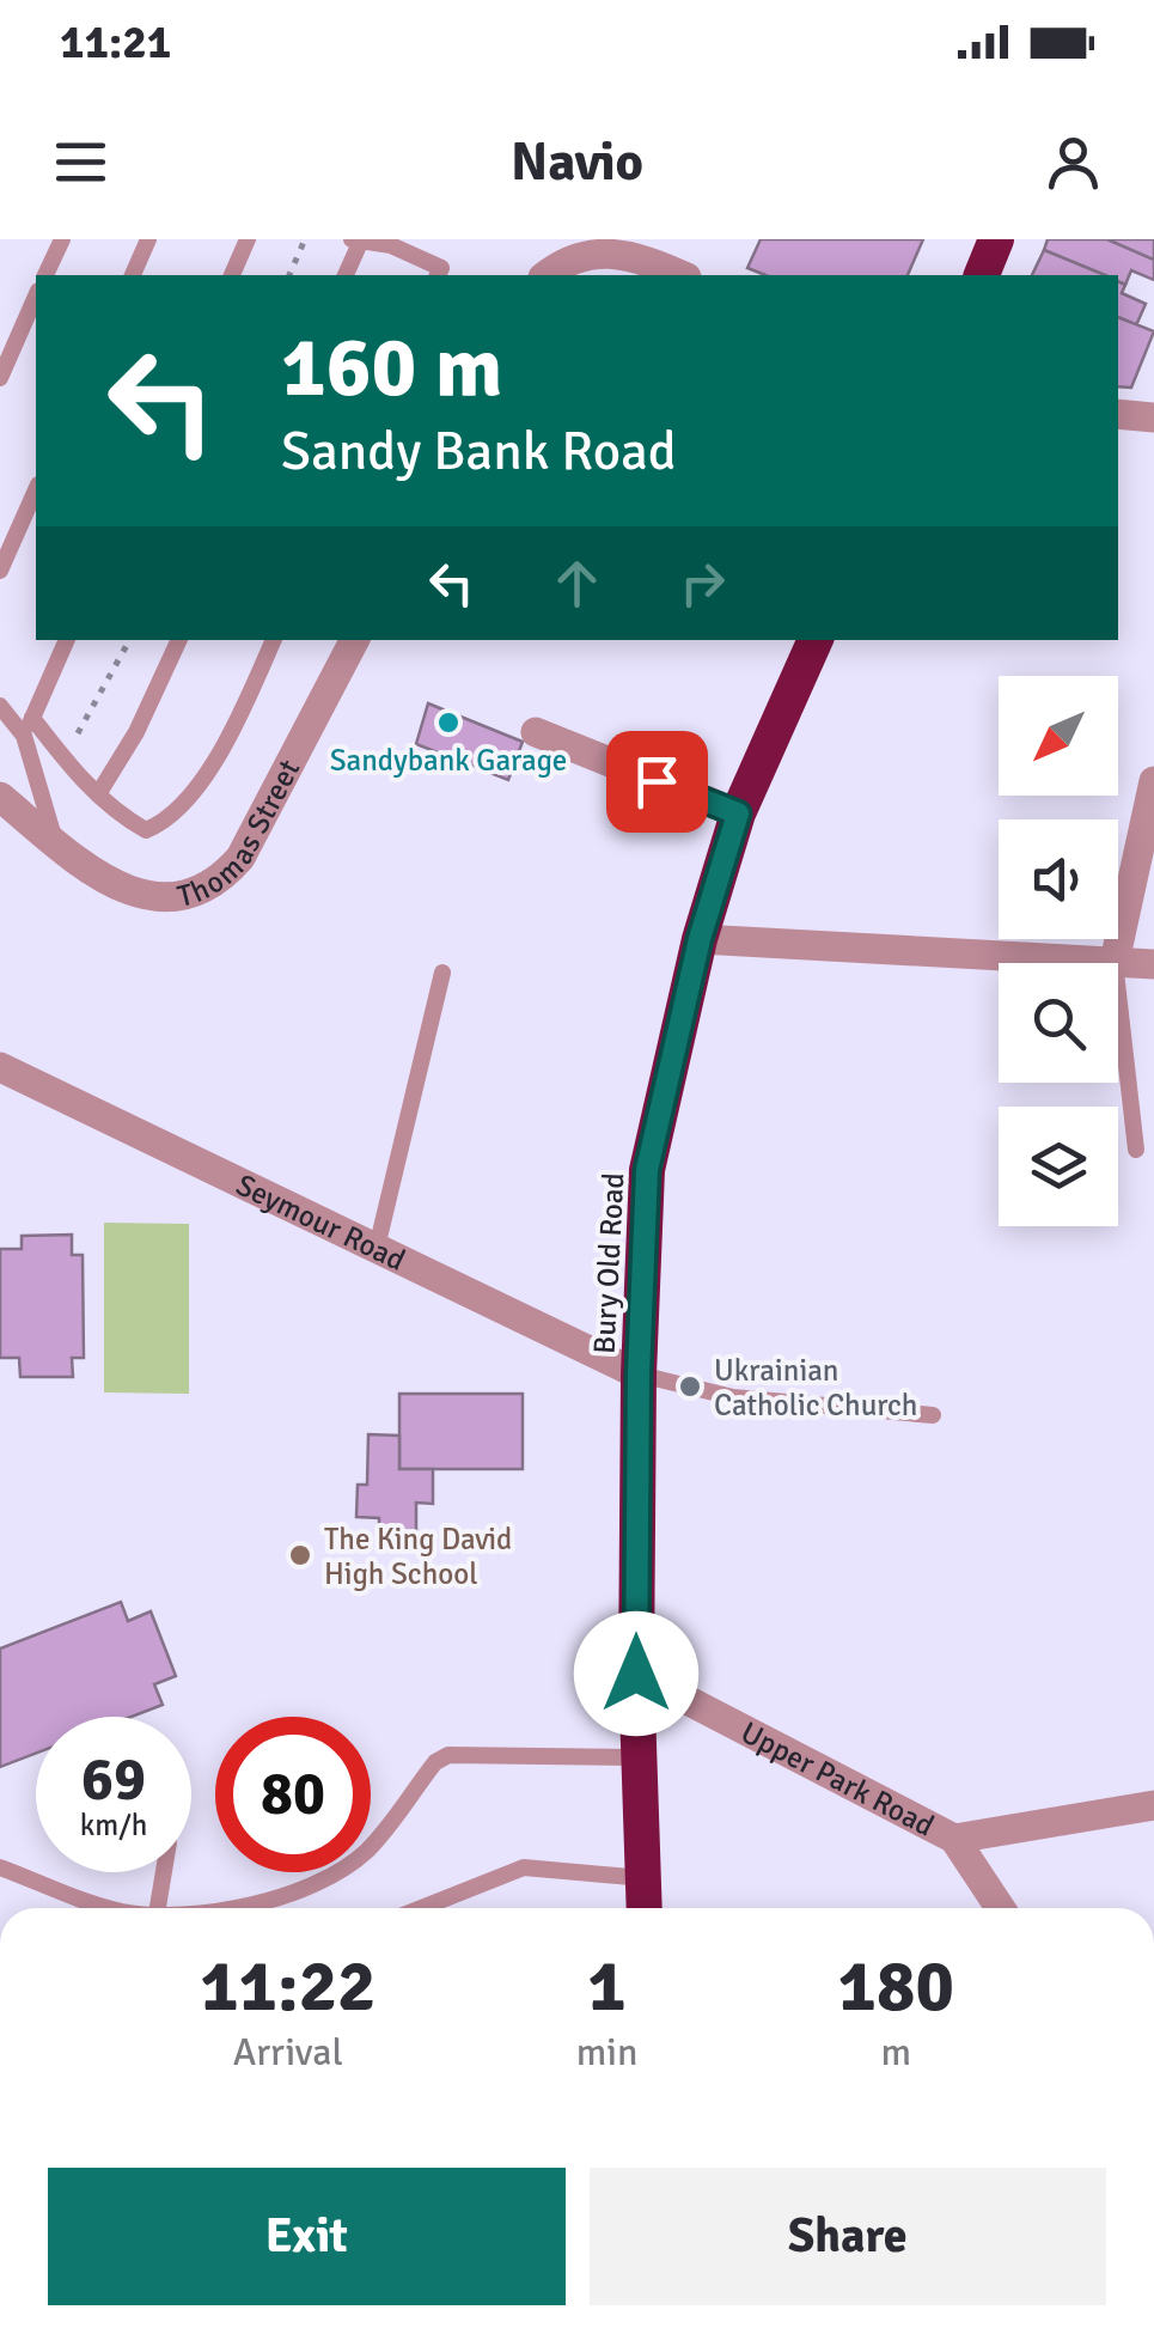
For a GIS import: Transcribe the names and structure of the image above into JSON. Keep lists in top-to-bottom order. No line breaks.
{"streets":{"highway":["Bury Old Road"],"street":["Thomas Street","Seymour Road","Upper Park Road"]},"crossings":[["Seymour Road","Bury Old Road"],["Bury Old Road","Upper Park Road"]],"places":["Sandybank Garage","Ukrainian Catholic Church","The King David High School"],"north":"bottom left","page":{"status":"11:21","header":"Navio","turn":["160 m","Sandy Bank Road"],"speed":"69 km/h","limit":"80","eta":["11:22","Arrival","1","min","180","m"],"buttons":["Exit","Share"]}}
